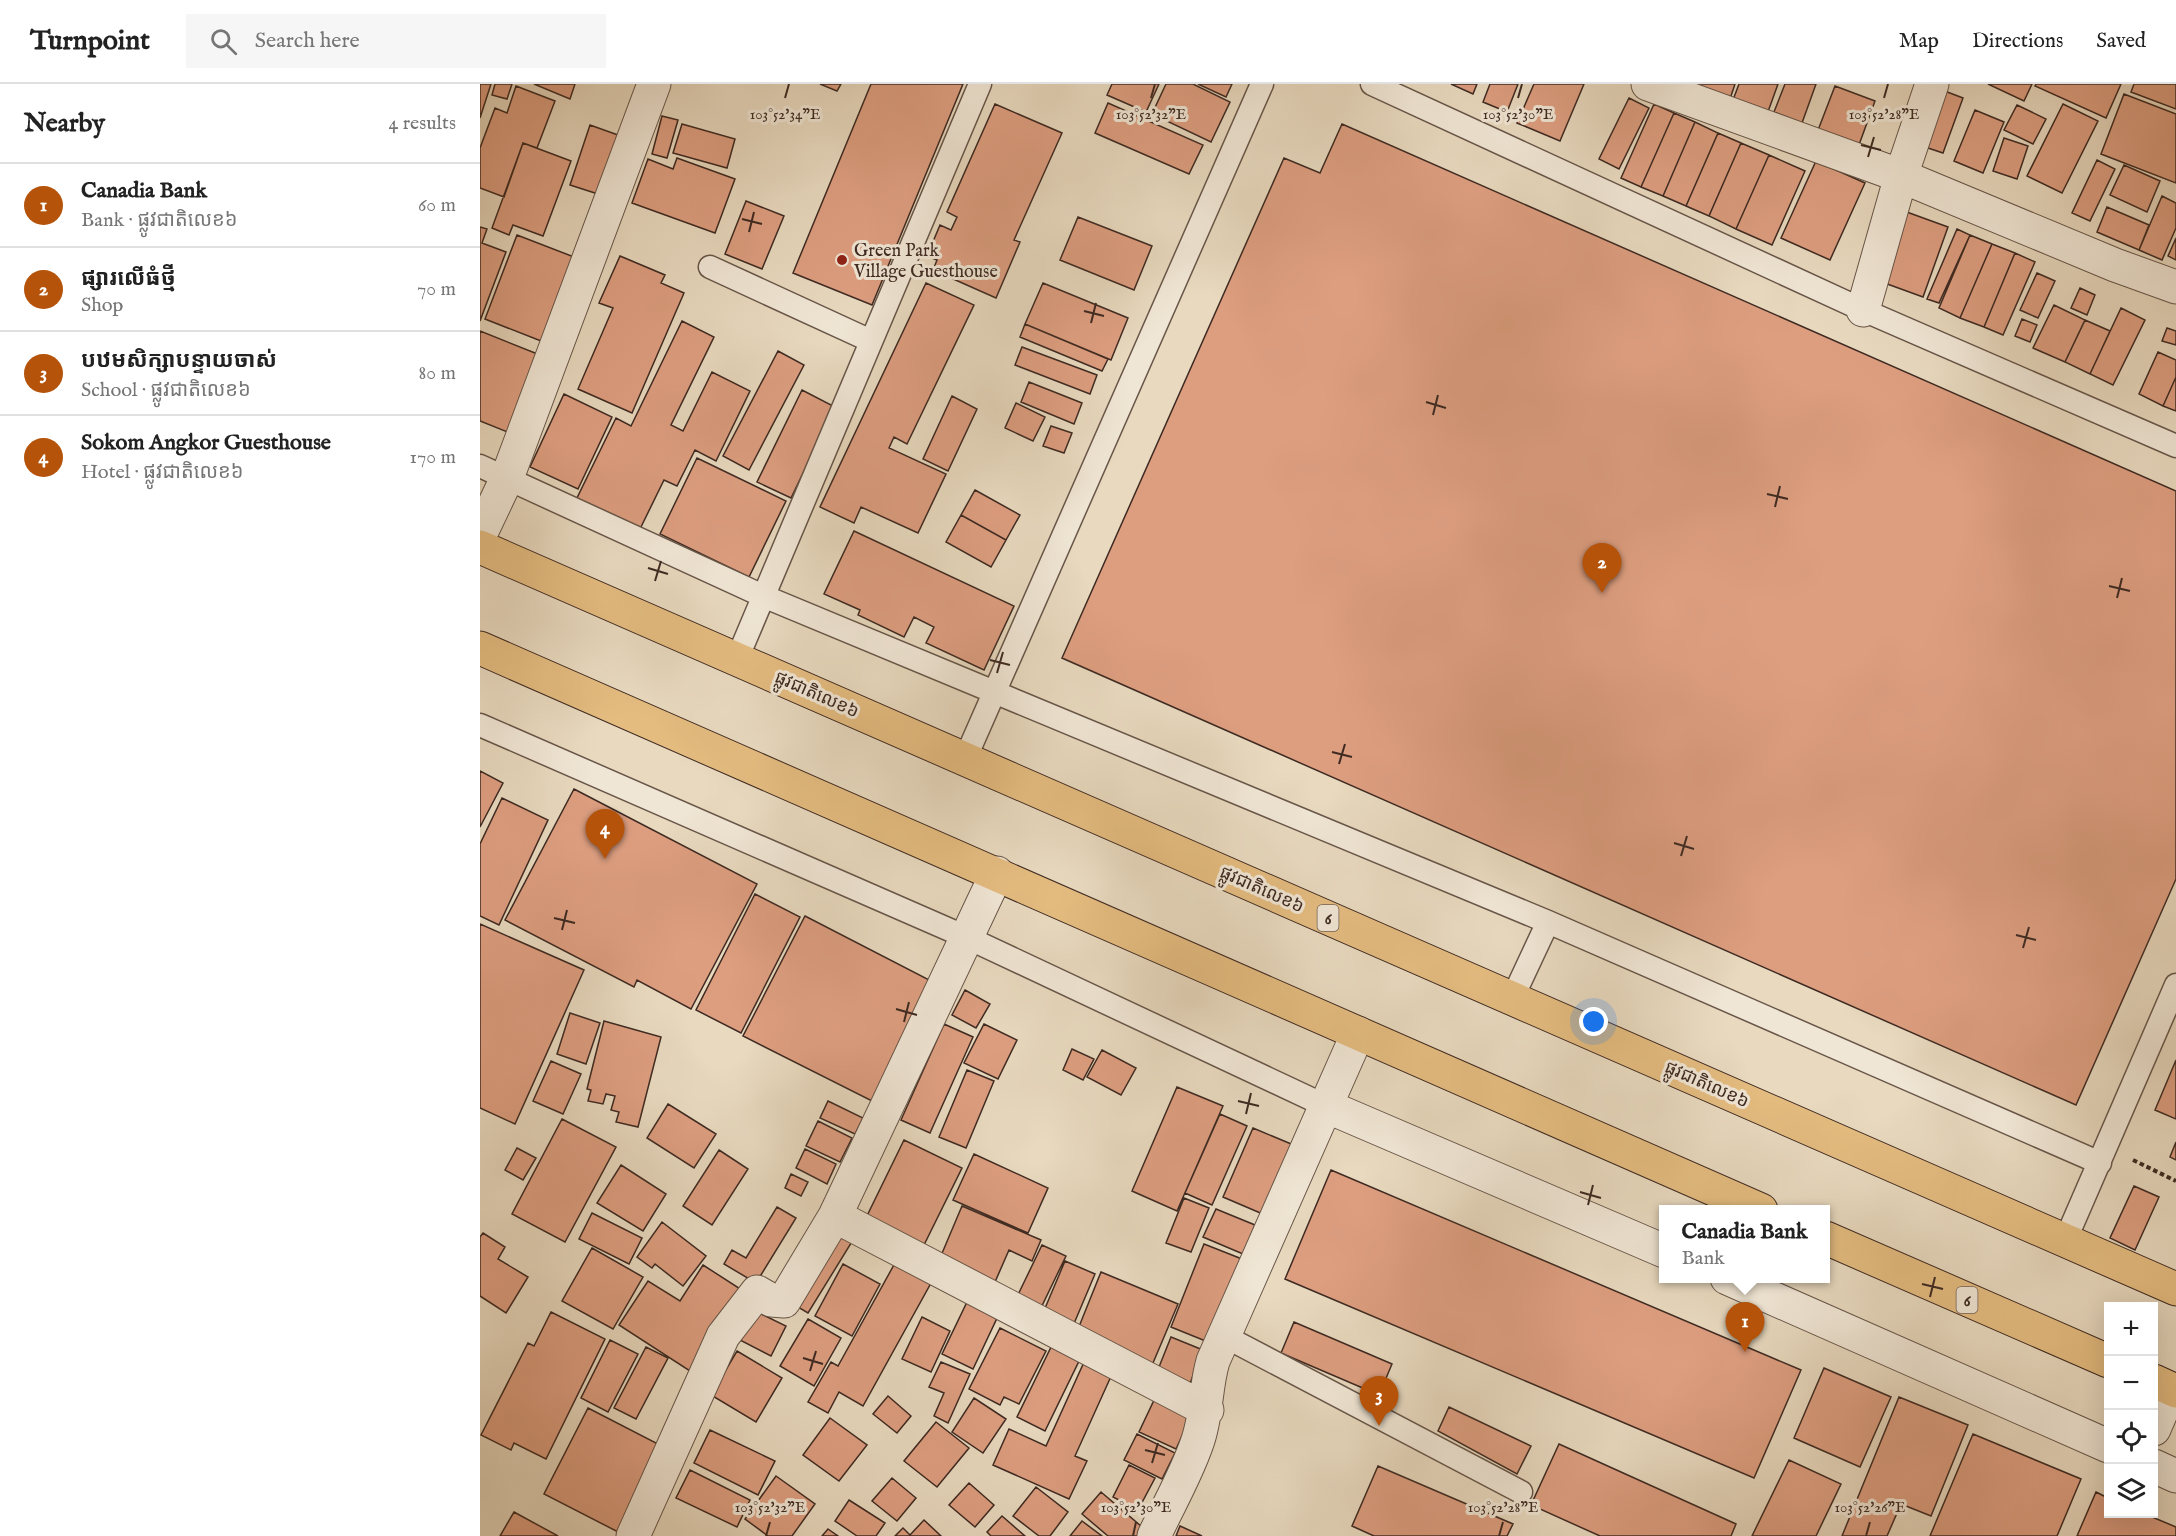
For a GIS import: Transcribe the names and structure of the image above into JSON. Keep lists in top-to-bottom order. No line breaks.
{"streets":{"main road":["ផ្លូវជាតិលេខ៦","6"]},"places":["Green Park Village Guesthouse"],"page":{"header":"Turnpoint","search":"Search here","nav":["Map","Directions","Saved"],"heading":["Nearby","4 results"],"list":[{"mark":"1","name":"Canadia Bank","note":"Bank · ផ្លូវជាតិលេខ៦","value":"60 m"},{"mark":"2","name":"ផ្សារលើធំថ្មី","note":"Shop","value":"70 m"},{"mark":"3","name":"បឋមសិក្សាបន្ទាយចាស់","note":"School · ផ្លូវជាតិលេខ៦","value":"80 m"},{"mark":"4","name":"Sokom Angkor Guesthouse","note":"Hotel · ផ្លូវជាតិលេខ៦","value":"170 m"}],"pins":["2","4","1","3"],"popup":["Canadia Bank","Bank"],"map_buttons":["+","−"]},"coordinates":["103°52'34\"E","103°52'32\"E","103°52'30\"E","103°52'28\"E","103°52'26\"E"]}
